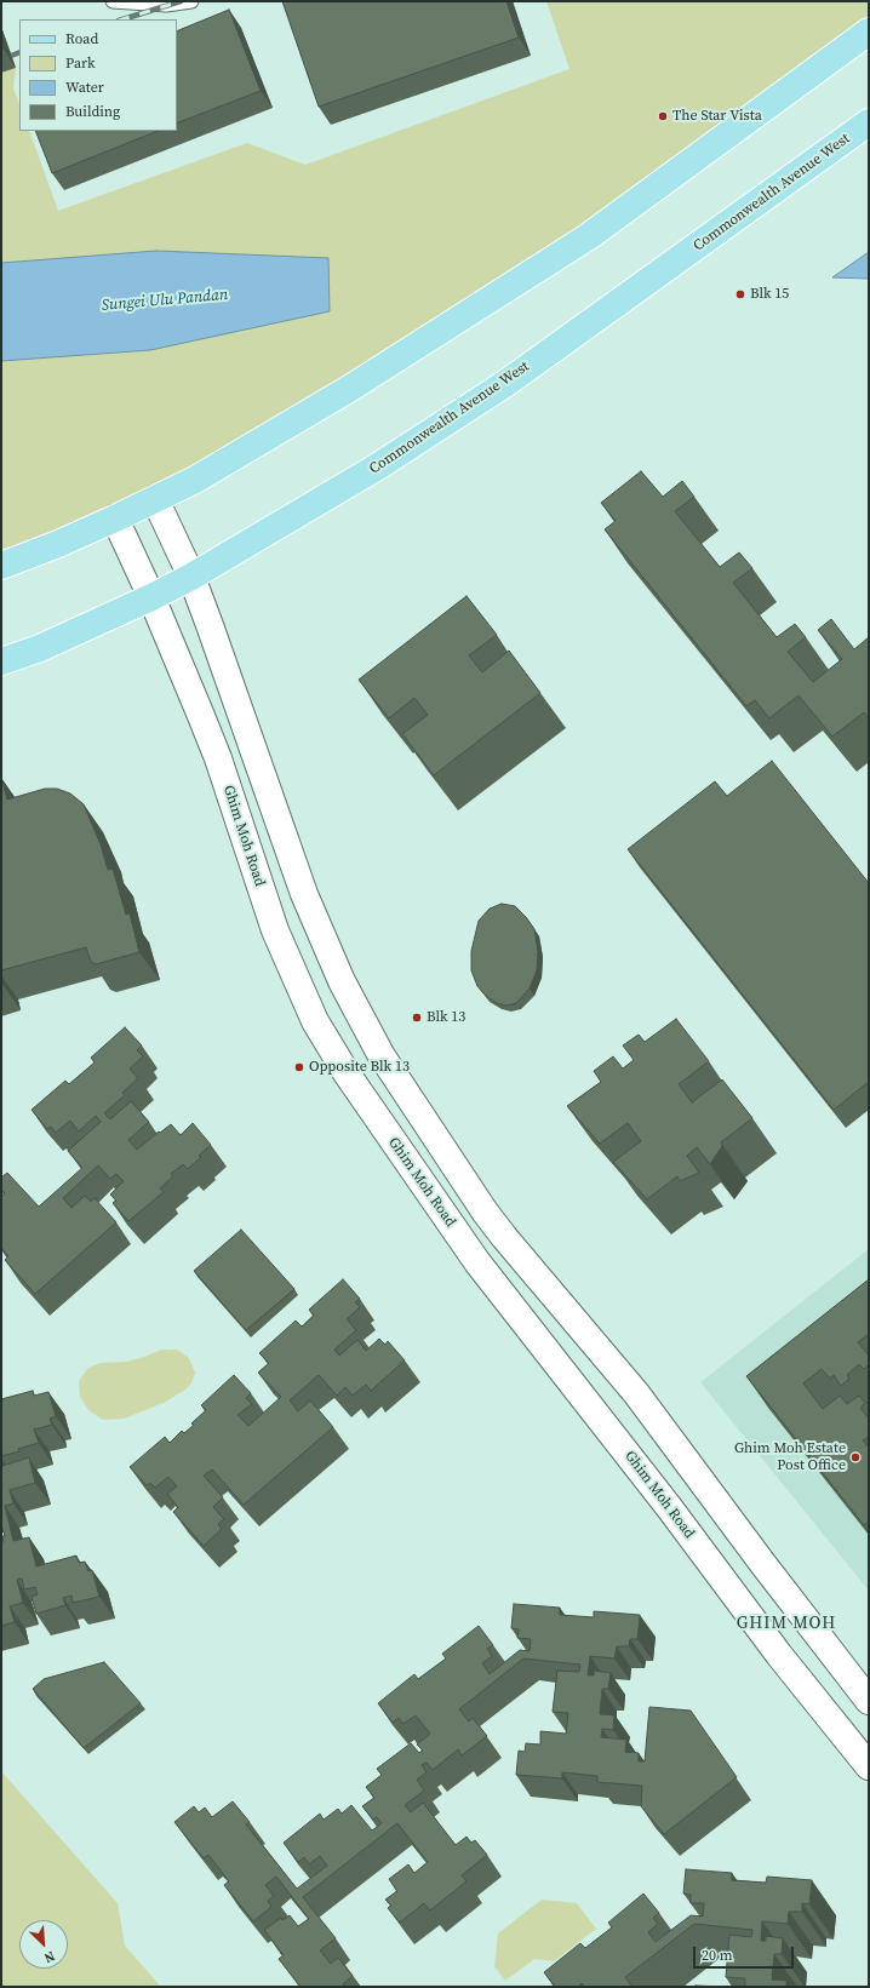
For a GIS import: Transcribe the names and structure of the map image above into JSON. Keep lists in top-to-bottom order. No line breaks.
{"streets":{"main road":["Commonwealth Avenue West"],"street":["Ghim Moh Road"]},"crossings":[["Commonwealth Avenue West","Ghim Moh Road"]],"districts":["GHIM MOH"],"water":["Sungei Ulu Pandan"],"places":["The Star Vista","Blk 15","Blk 13","Opposite Blk 13","Ghim Moh Estate Post Office"],"legend":["Road","Park","Water","Building"],"scale_bar":"20 m","north":"bottom right"}
